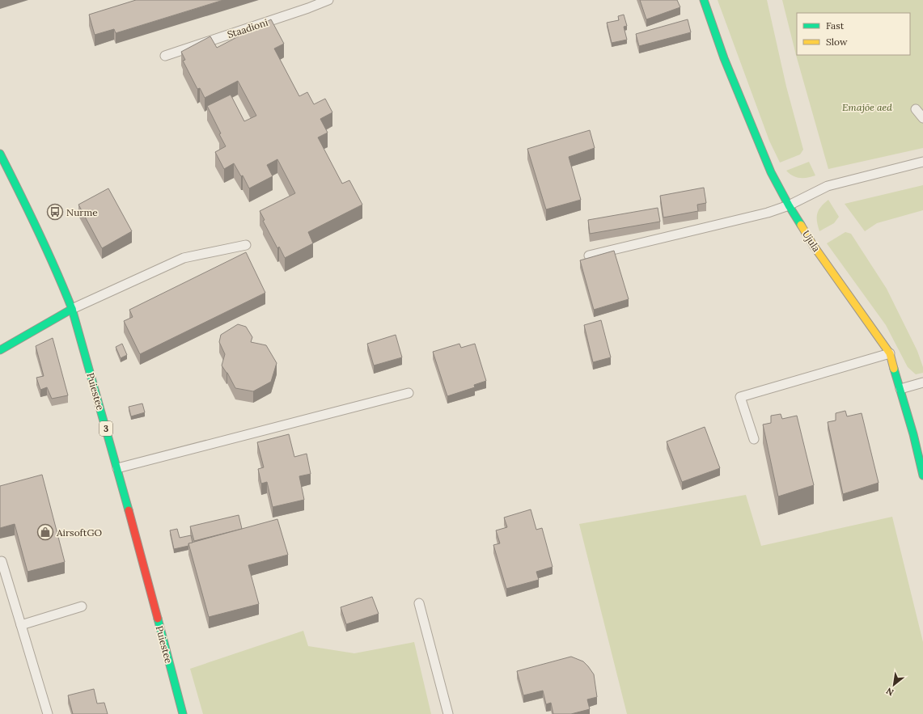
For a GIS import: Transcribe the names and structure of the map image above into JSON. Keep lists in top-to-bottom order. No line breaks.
{"streets":{"main road":["Ujula","Puiestee","3"],"lane":["Staadioni"]},"parks":["Emajõe aed"],"places":{"bus stop":["Nurme"],"shop":["AirsoftGO"]},"legend":["Fast","Slow"],"north":"bottom left"}
